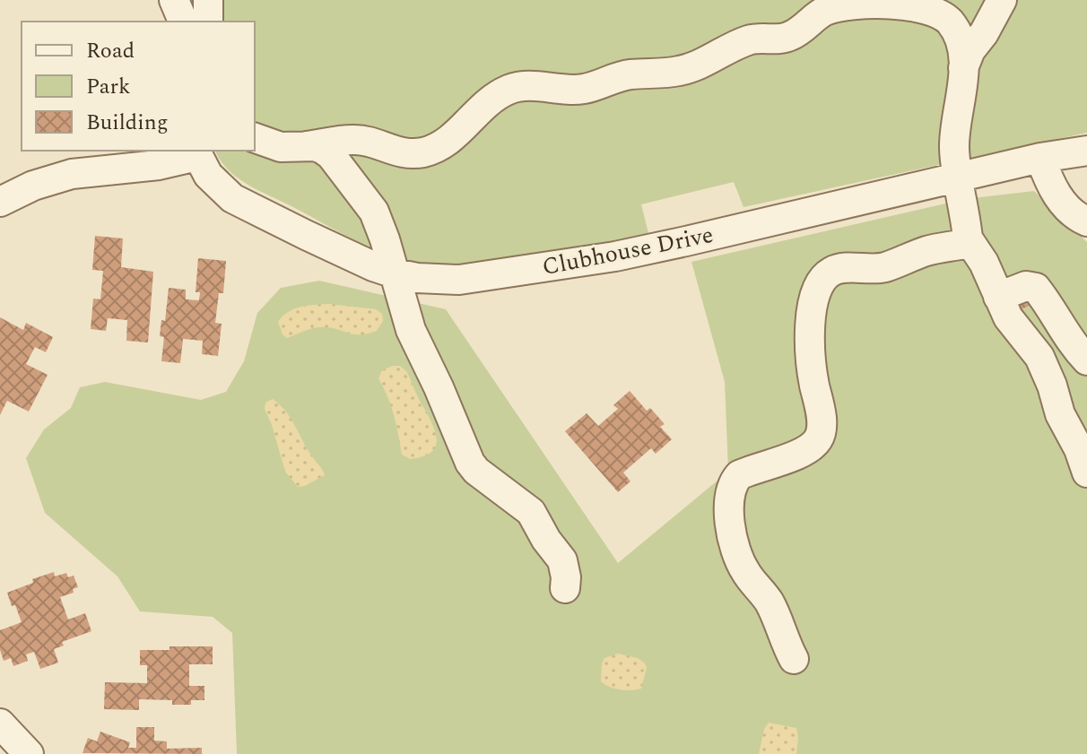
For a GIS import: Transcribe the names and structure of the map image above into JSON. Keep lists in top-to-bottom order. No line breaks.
{"streets":{"street":["Clubhouse Drive"]},"legend":["Road","Park","Building"]}
